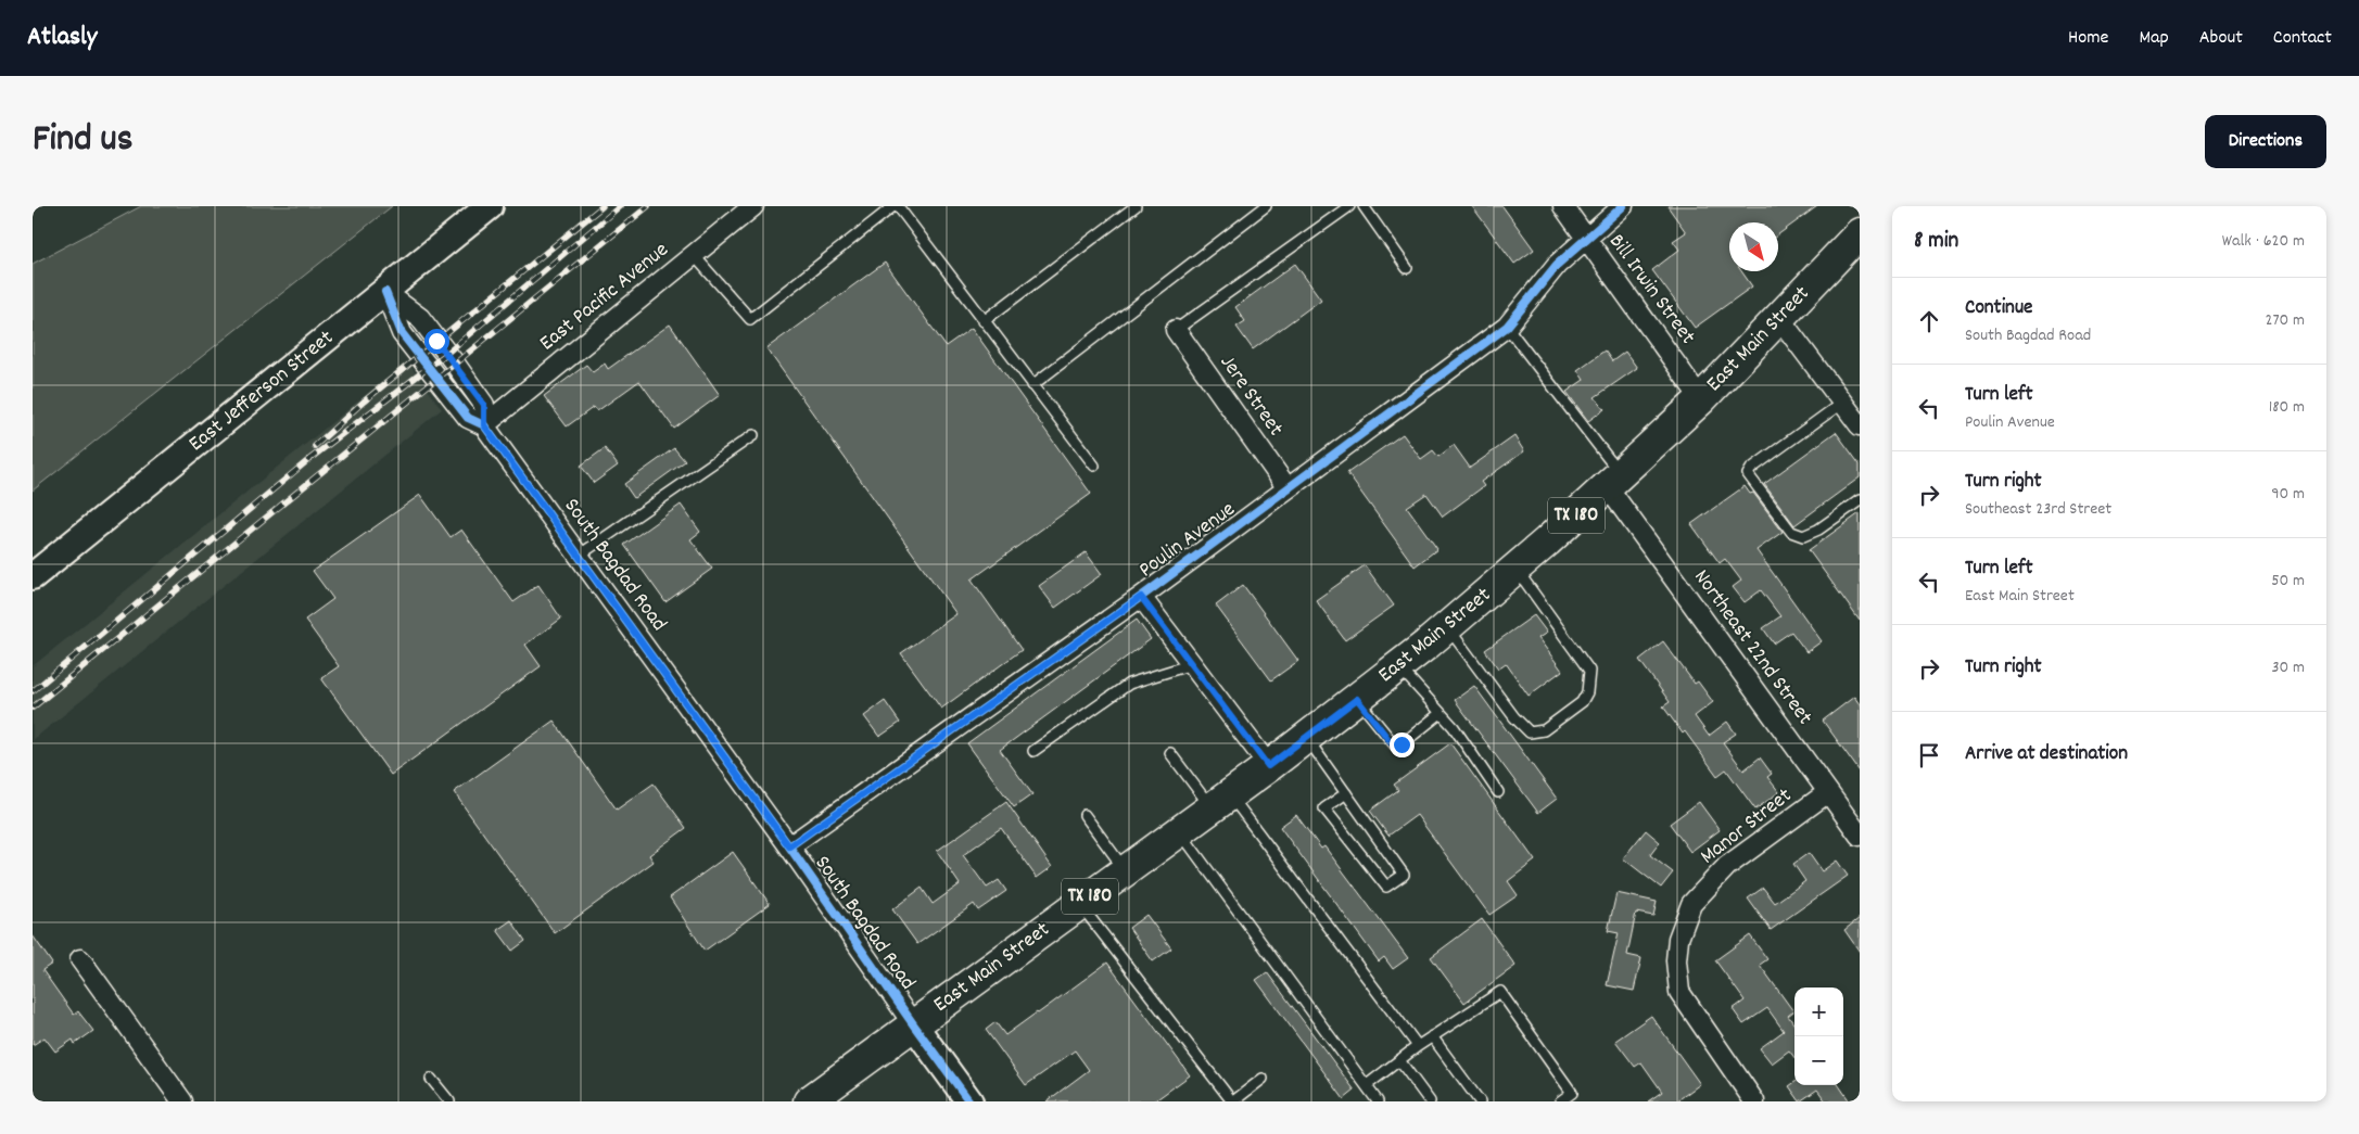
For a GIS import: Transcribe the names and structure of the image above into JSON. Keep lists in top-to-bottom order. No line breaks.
{"streets":{"main road":["East Main Street","East Jefferson Street","TX 180"],"street":["Bill Irwin Street","East Pacific Avenue","Jere Street","Poulin Avenue","South Bagdad Road","Northeast 22nd Street","Manor Street"]},"crossings":[["Bill Irwin Street","East Main Street"],["Bill Irwin Street","Poulin Avenue"],["East Pacific Avenue","South Bagdad Road"],["East Main Street","South Bagdad Road"],["East Main Street","Northeast 22nd Street"],["East Jefferson Street","South Bagdad Road"],["Jere Street","Poulin Avenue"],["Poulin Avenue","South Bagdad Road"],["Northeast 22nd Street","Manor Street"]],"north":"bottom right","page":{"header":"Atlasly","nav":["Home","Map","About","Contact"],"title":"Find us","buttons":"Directions","heading":["8 min","Walk · 620 m"],"list":[["Continue","South Bagdad Road","270 m"],["Turn left","Poulin Avenue","180 m"],["Turn right","Southeast 23rd Street","90 m"],["Turn left","East Main Street","50 m"],["Turn right","30 m"],"Arrive at destination"],"map_buttons":["+","−"]}}
